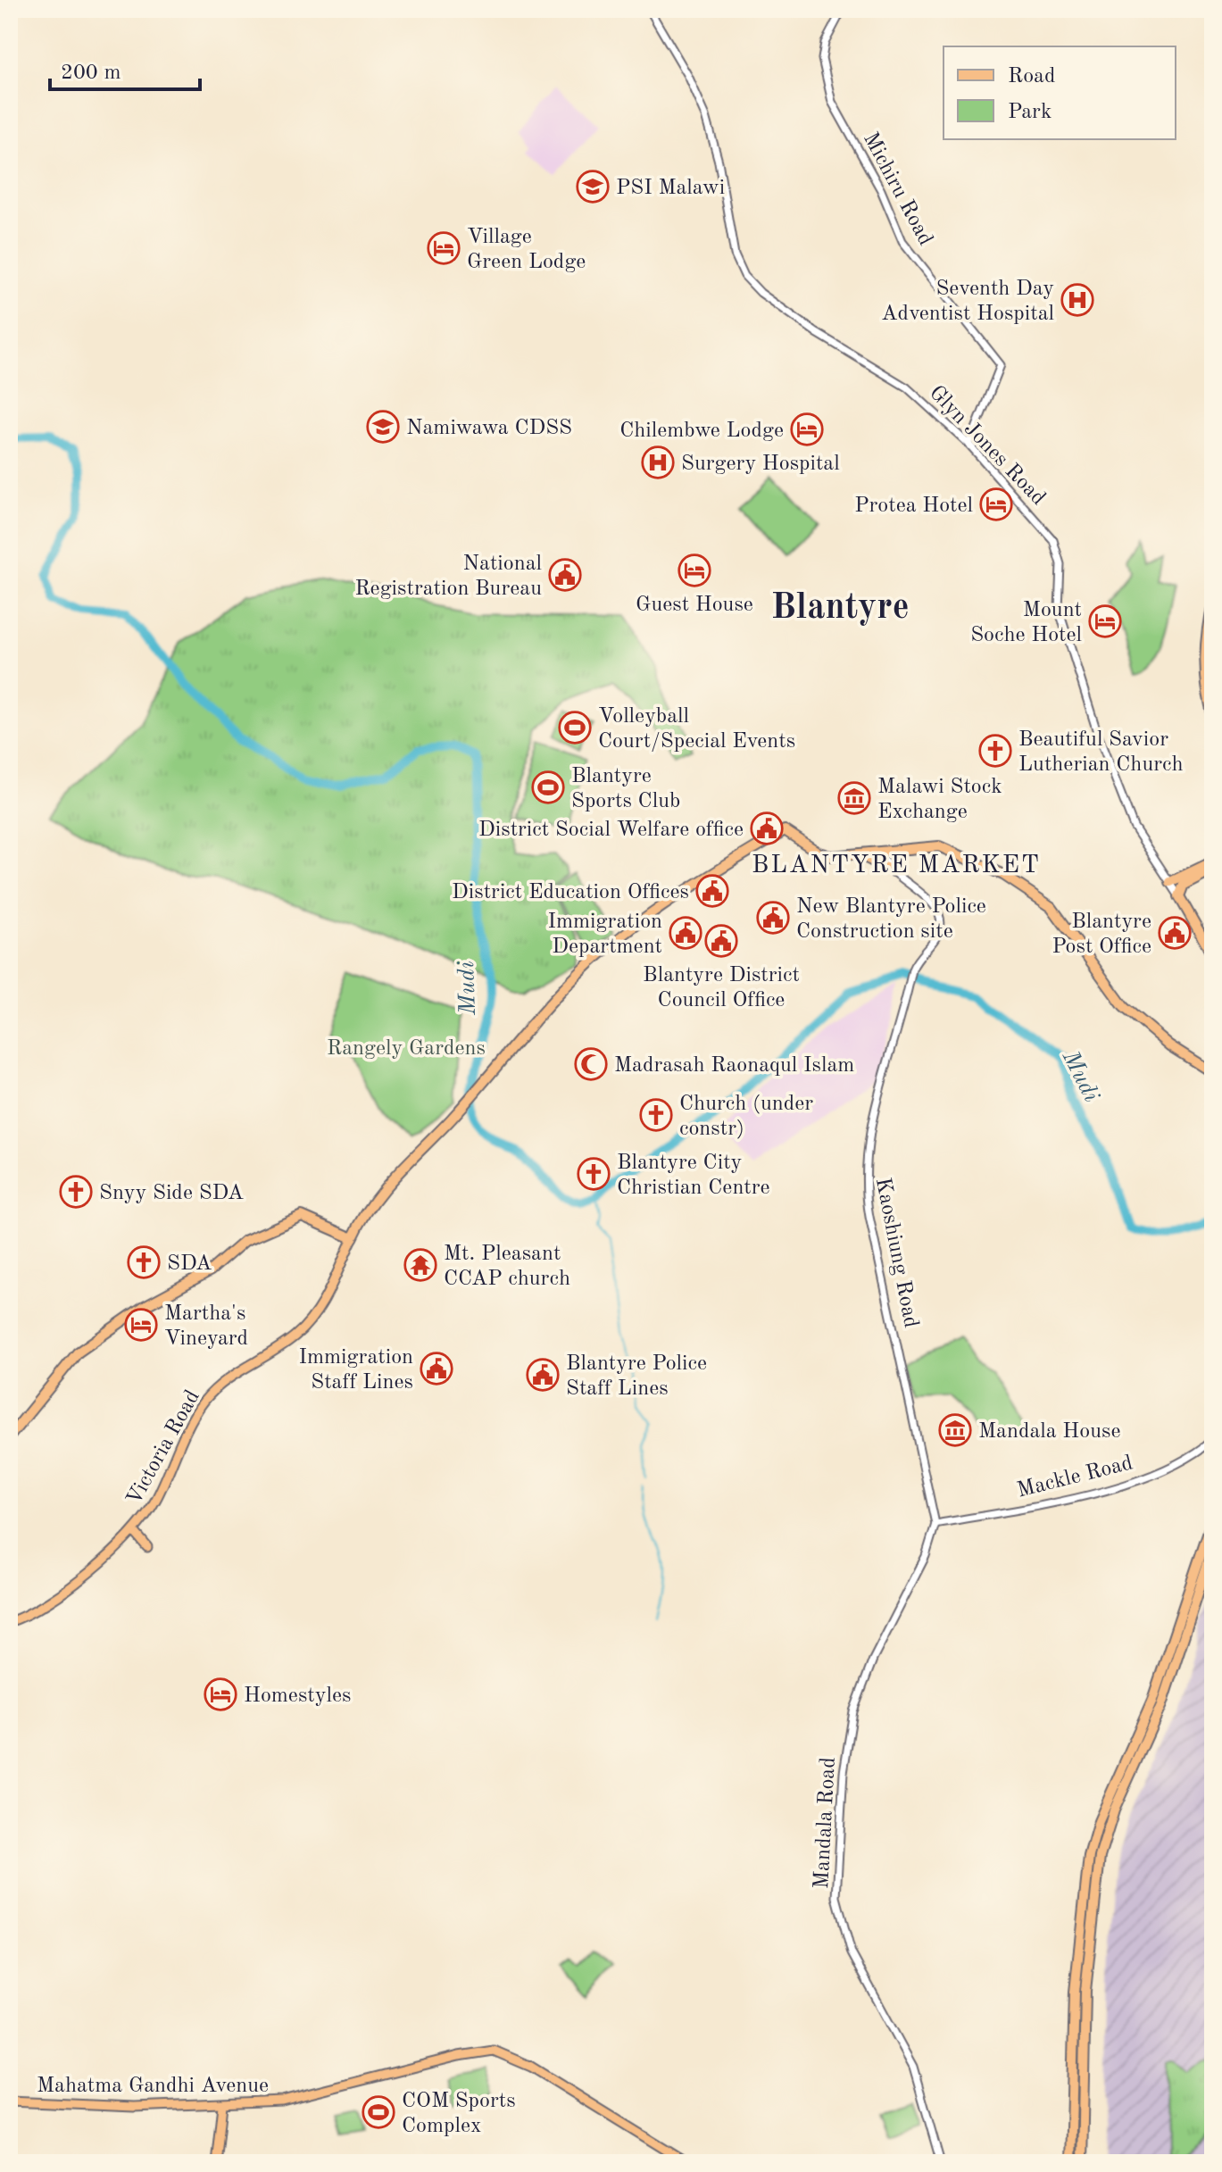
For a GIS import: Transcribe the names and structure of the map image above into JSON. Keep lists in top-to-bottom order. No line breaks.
{"streets":{"main road":["Victoria Road","Mahatma Gandhi Avenue"],"street":["Michiru Road","Glyn Jones Road","Kaoshiung Road","Mackle Road","Mandala Road"]},"crossings":[["Michiru Road","Glyn Jones Road"],["Kaoshiung Road","Mackle Road"],["Kaoshiung Road","Mandala Road"],["Mackle Road","Mandala Road"]],"districts":["Blantyre","BLANTYRE MARKET"],"water":["Mudi"],"parks":["Rangely Gardens"],"places":{"school or university":["PSI Malawi","Namiwawa CDSS"],"hotel":["Village Green Lodge","Chilembwe Lodge","Protea Hotel","Guest House","Mount Soche Hotel","Martha's Vineyard","Homestyles"],"hospital":["Seventh Day Adventist Hospital","Surgery Hospital"],"public building":["National Registration Bureau","District Social Welfare office","District Education Offices","New Blantyre Police Construction site","Immigration Department","Blantyre Post Office","Blantyre District Council Office","Immigration Staff Lines","Blantyre Police Staff Lines"],"sports":["Volleyball Court/Special Events","Blantyre Sports Club","COM Sports Complex"],"church":["Beautiful Savior Lutherian Church","Church (under constr)","Blantyre City Christian Centre","Snyy Side SDA","SDA"],"museum":["Malawi Stock Exchange","Mandala House"],"mosque":["Madrasah Raonaqul Islam"],"temple":["Mt. Pleasant CCAP church"]},"legend":["Road","Park"],"scale_bar":"200 m"}
